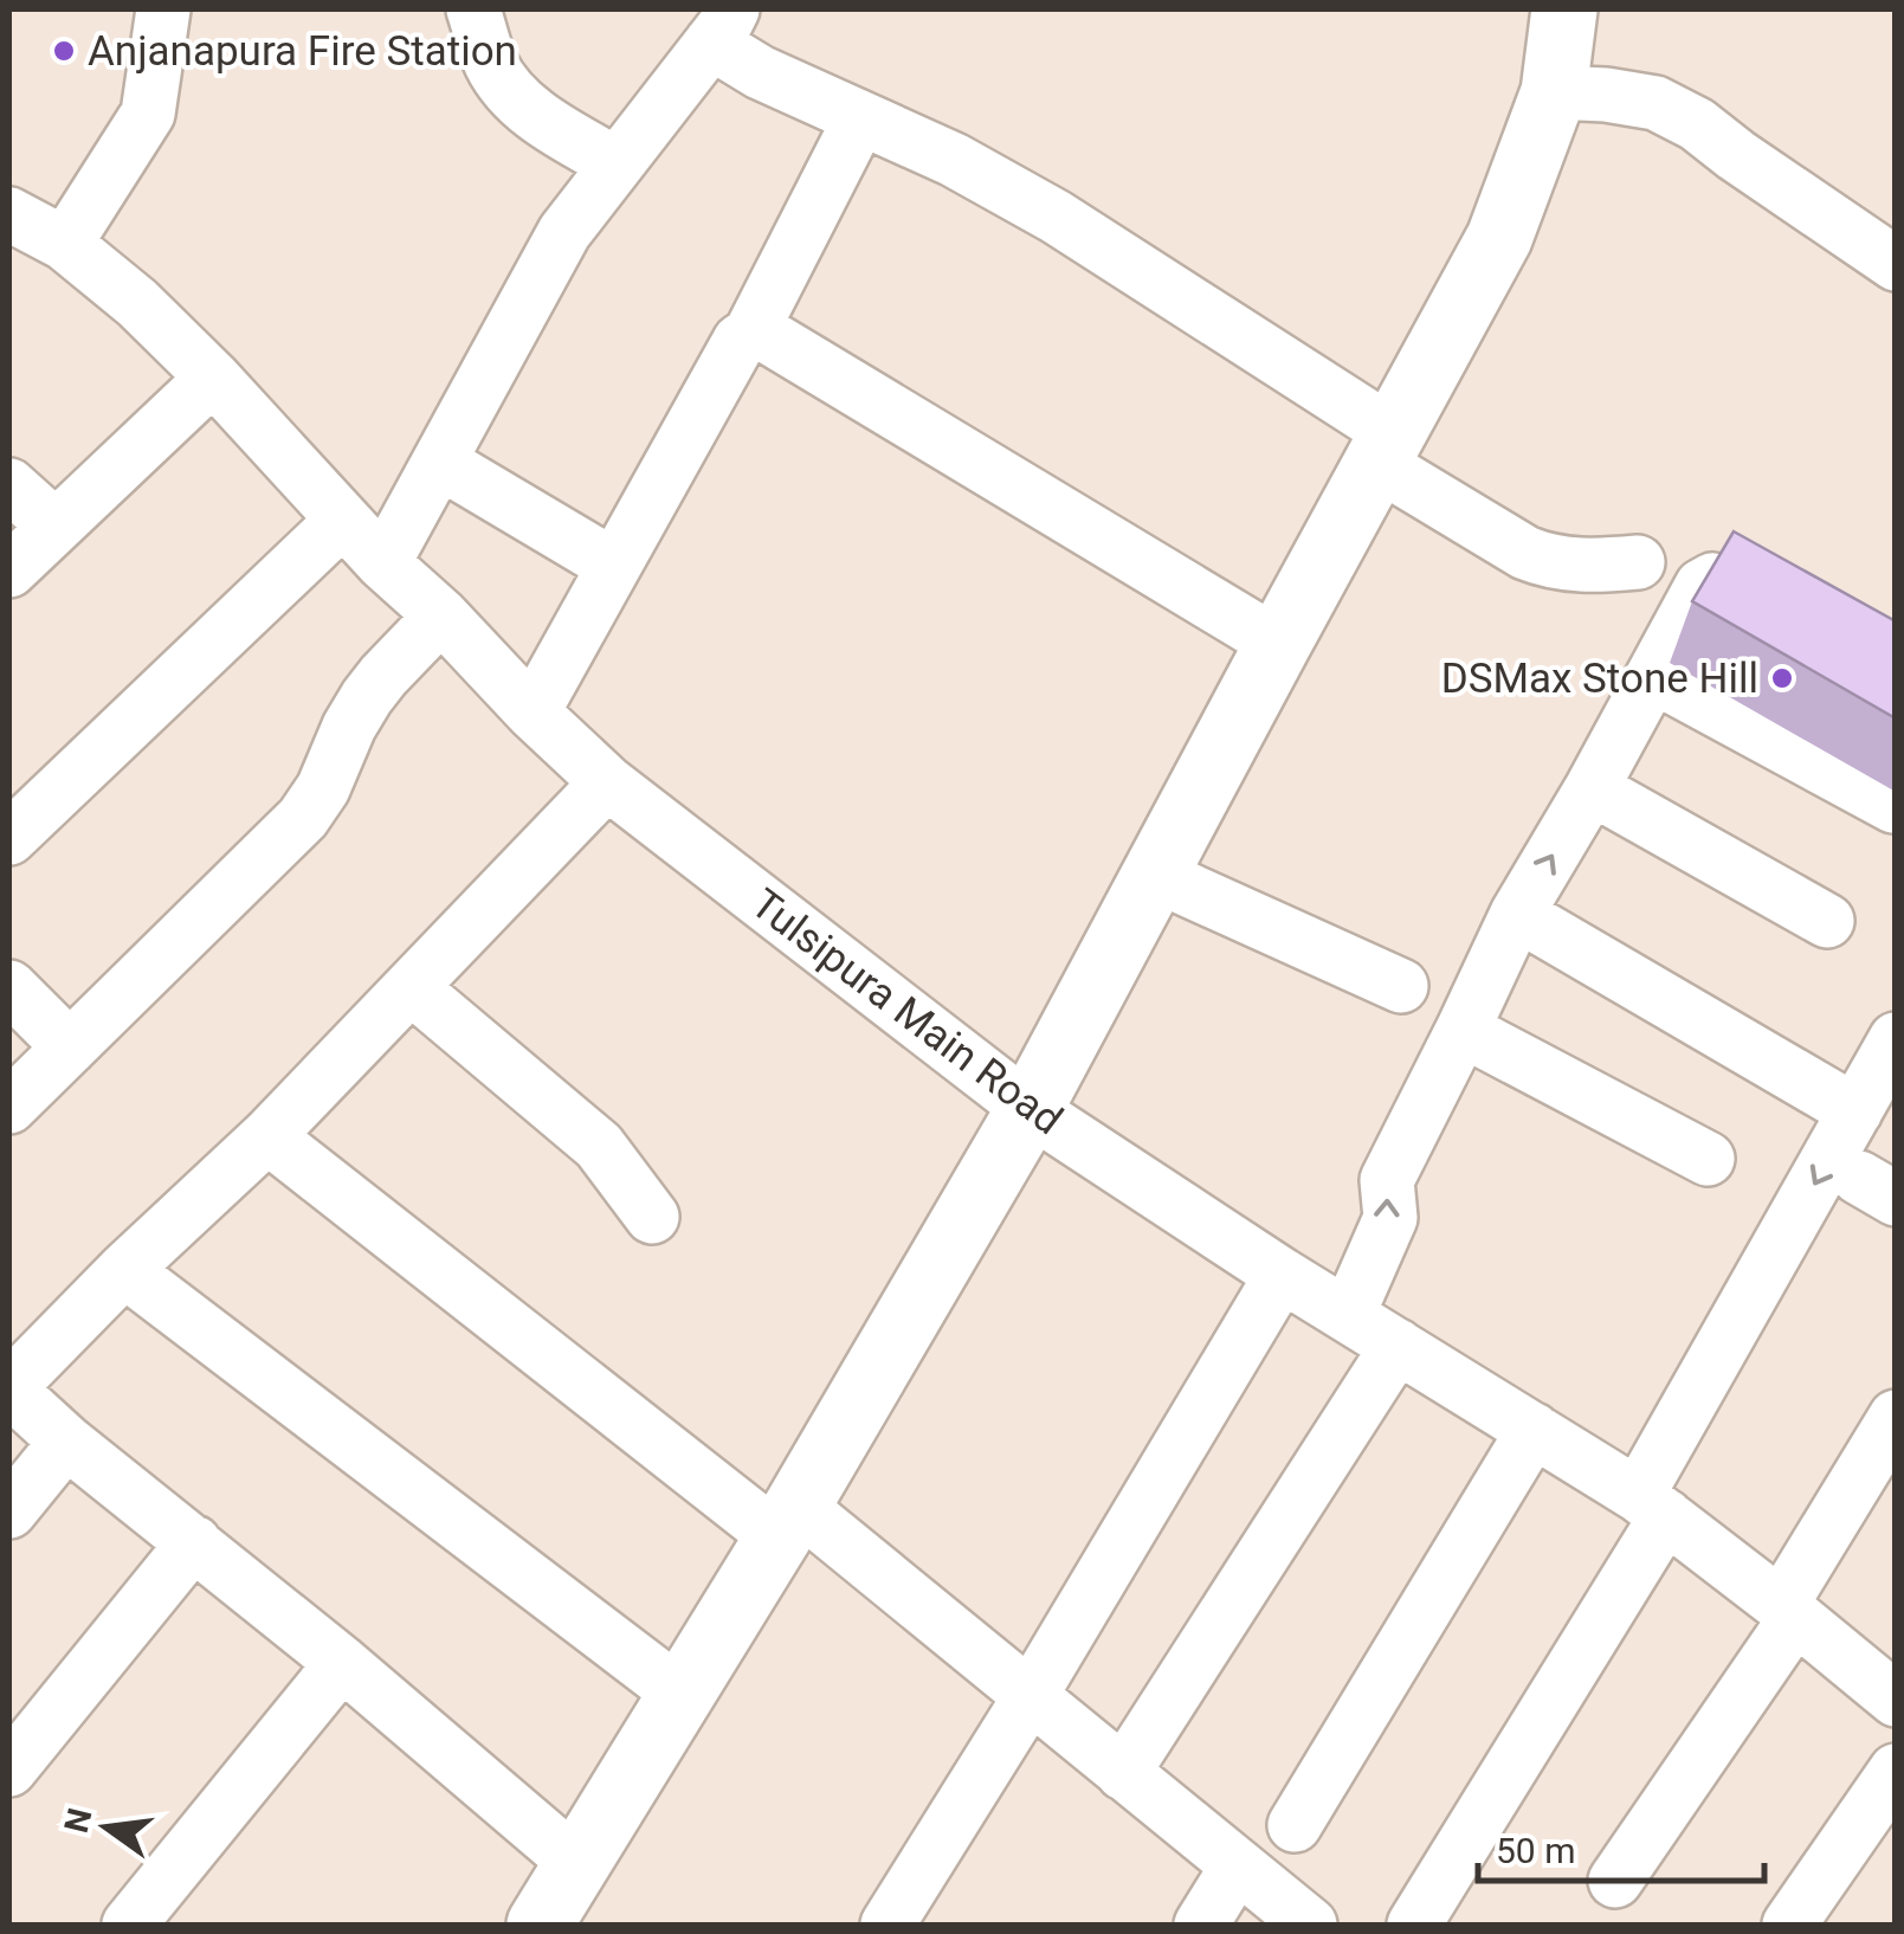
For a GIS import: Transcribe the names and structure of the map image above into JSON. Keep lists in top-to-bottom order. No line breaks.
{"streets":{"street":["Tulsipura Main Road"]},"places":["Anjanapura Fire Station","DSMax Stone Hill"],"scale_bar":"50 m","north":"left"}
